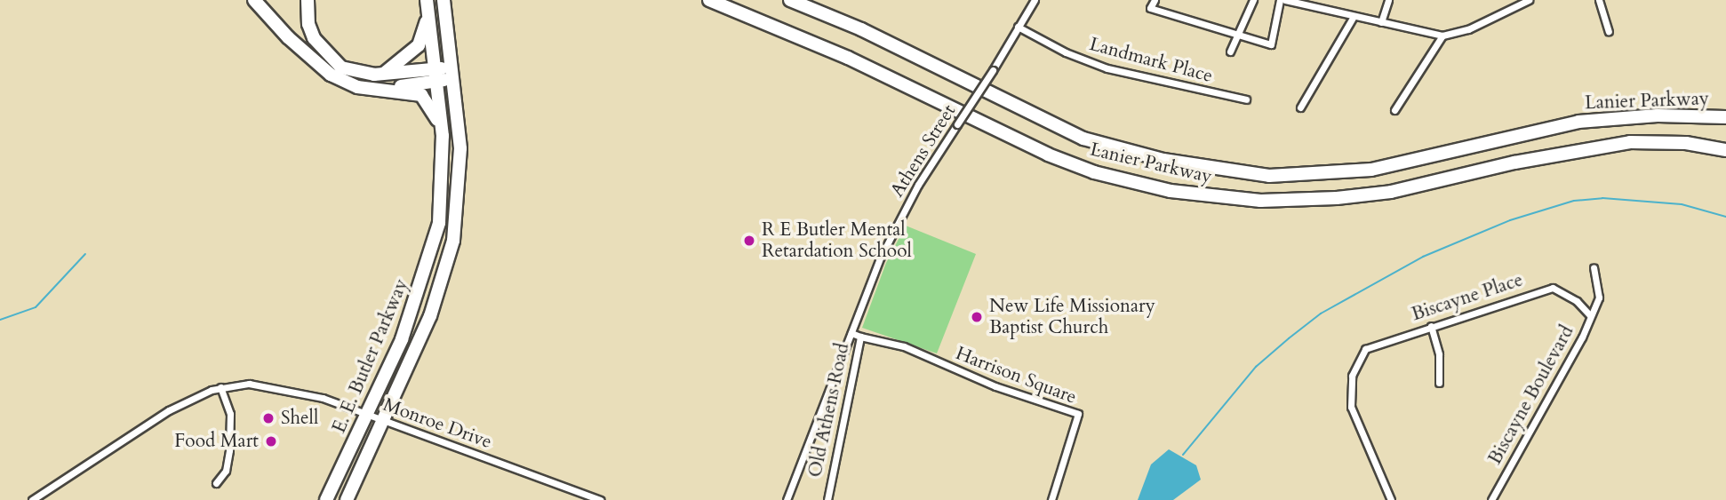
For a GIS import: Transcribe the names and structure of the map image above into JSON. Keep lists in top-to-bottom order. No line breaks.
{"streets":{"highway":["Lanier Parkway","E. E. Butler Parkway"],"street":["Landmark Place","Athens Street","Biscayne Place","Harrison Square","Biscayne Boulevard","Old Athens Road","Monroe Drive"]},"crossings":[["Landmark Place","Athens Street"],["Athens Street","Old Athens Road"],["Biscayne Place","Biscayne Boulevard"],["E. E. Butler Parkway","Monroe Drive"],["Harrison Square","Old Athens Road"]],"places":["R E Butler Mental Retardation School","New Life Missionary Baptist Church","Shell","Food Mart"]}
